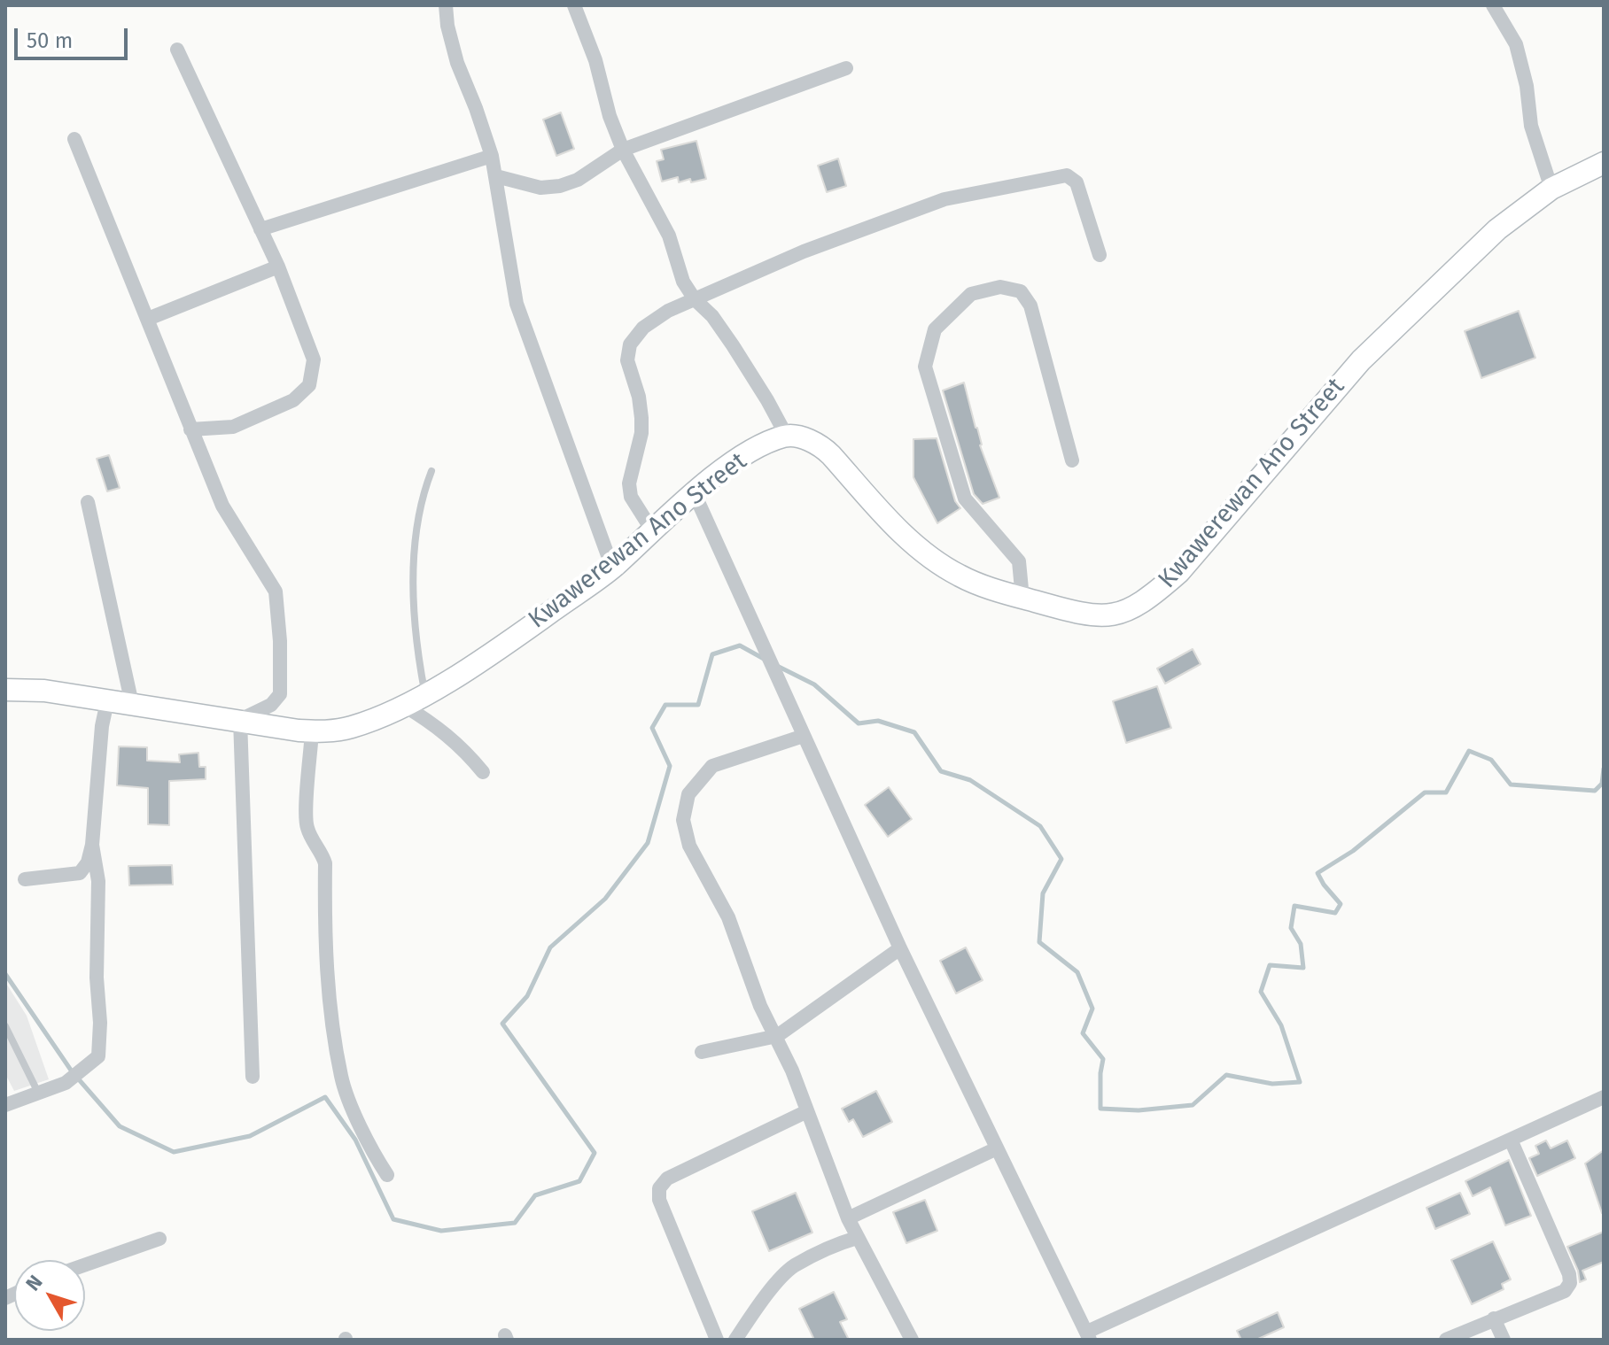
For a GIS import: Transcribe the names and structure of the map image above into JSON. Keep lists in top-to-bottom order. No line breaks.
{"streets":{"street":["Kwawerewan Ano Street"]},"scale_bar":"50 m","north":"top left"}
